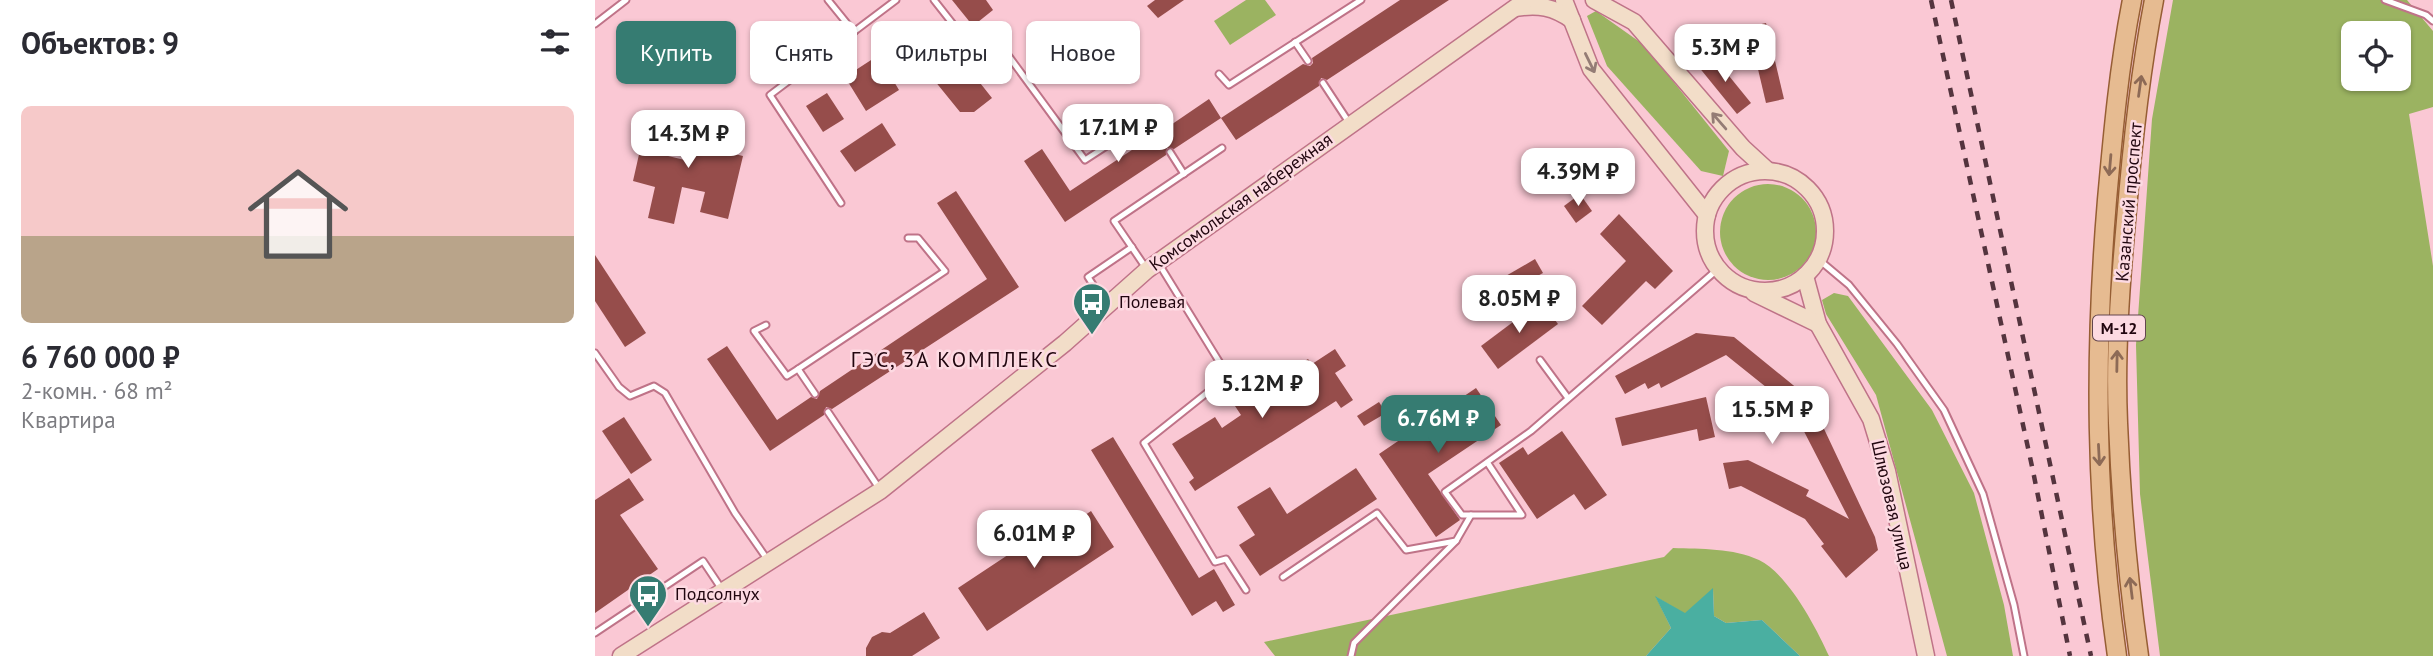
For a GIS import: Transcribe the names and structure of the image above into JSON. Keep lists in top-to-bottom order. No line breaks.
{"streets":{"main road":["Казанский проспект","М-12"],"street":["Комсомольская набережная","Шлюзовая улица"]},"districts":["ГЭС, 3А КОМПЛЕКС"],"places":{"bus stop":["Полевая","Подсолнух"]},"page":{"heading":"Объектов: 9","chip":["Купить","Снять","Фильтры","Новое"],"price":["5.3M ₽","17.1M ₽","14.3M ₽","4.39M ₽","8.05M ₽","5.12M ₽","15.5M ₽","6.76M ₽","6.01M ₽"],"list":[{"name":"6 760 000 ₽","note":"2-комн. · 68 m² · Квартира"}]}}
